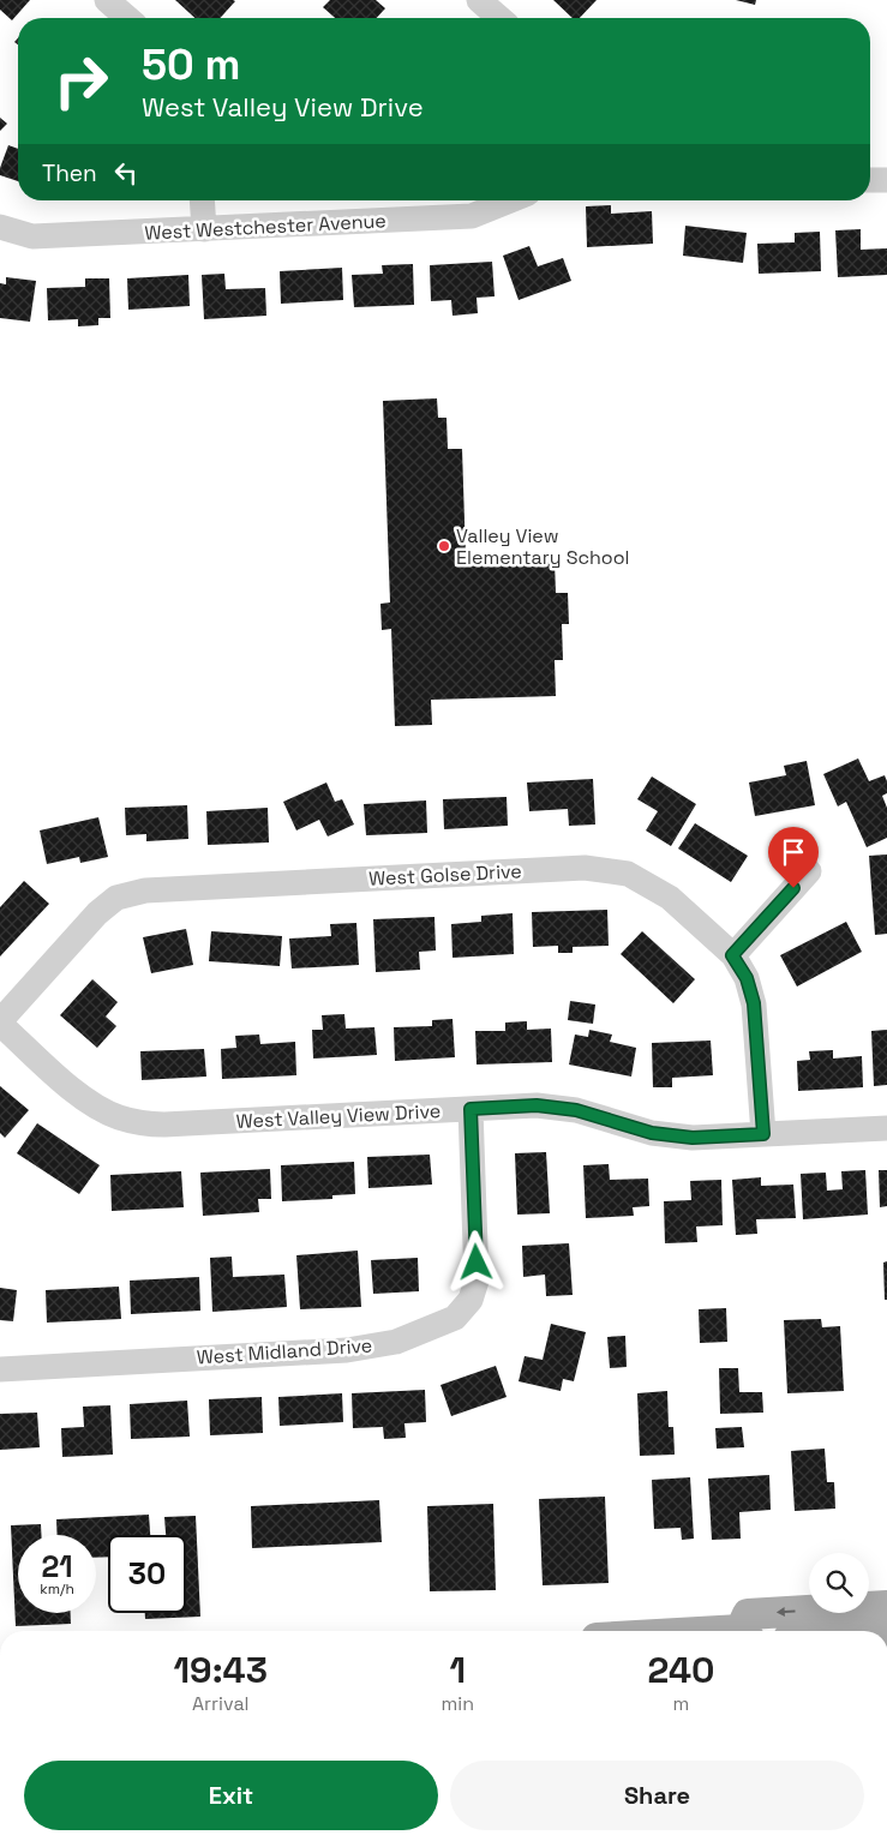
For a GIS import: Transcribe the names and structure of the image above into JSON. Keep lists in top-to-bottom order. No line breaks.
{"streets":{"street":["West Westchester Avenue","West Golse Drive","West Valley View Drive","West Midland Drive"]},"crossings":[["West Golse Drive","West Valley View Drive"],["West Valley View Drive","West Midland Drive"]],"places":["Valley View Elementary School"],"page":{"turn":["50 m","West Valley View Drive"],"then":"Then","speed":"21 km/h","limit":"30","eta":["19:43","Arrival","1","min","240","m"],"buttons":["Exit","Share"]}}
